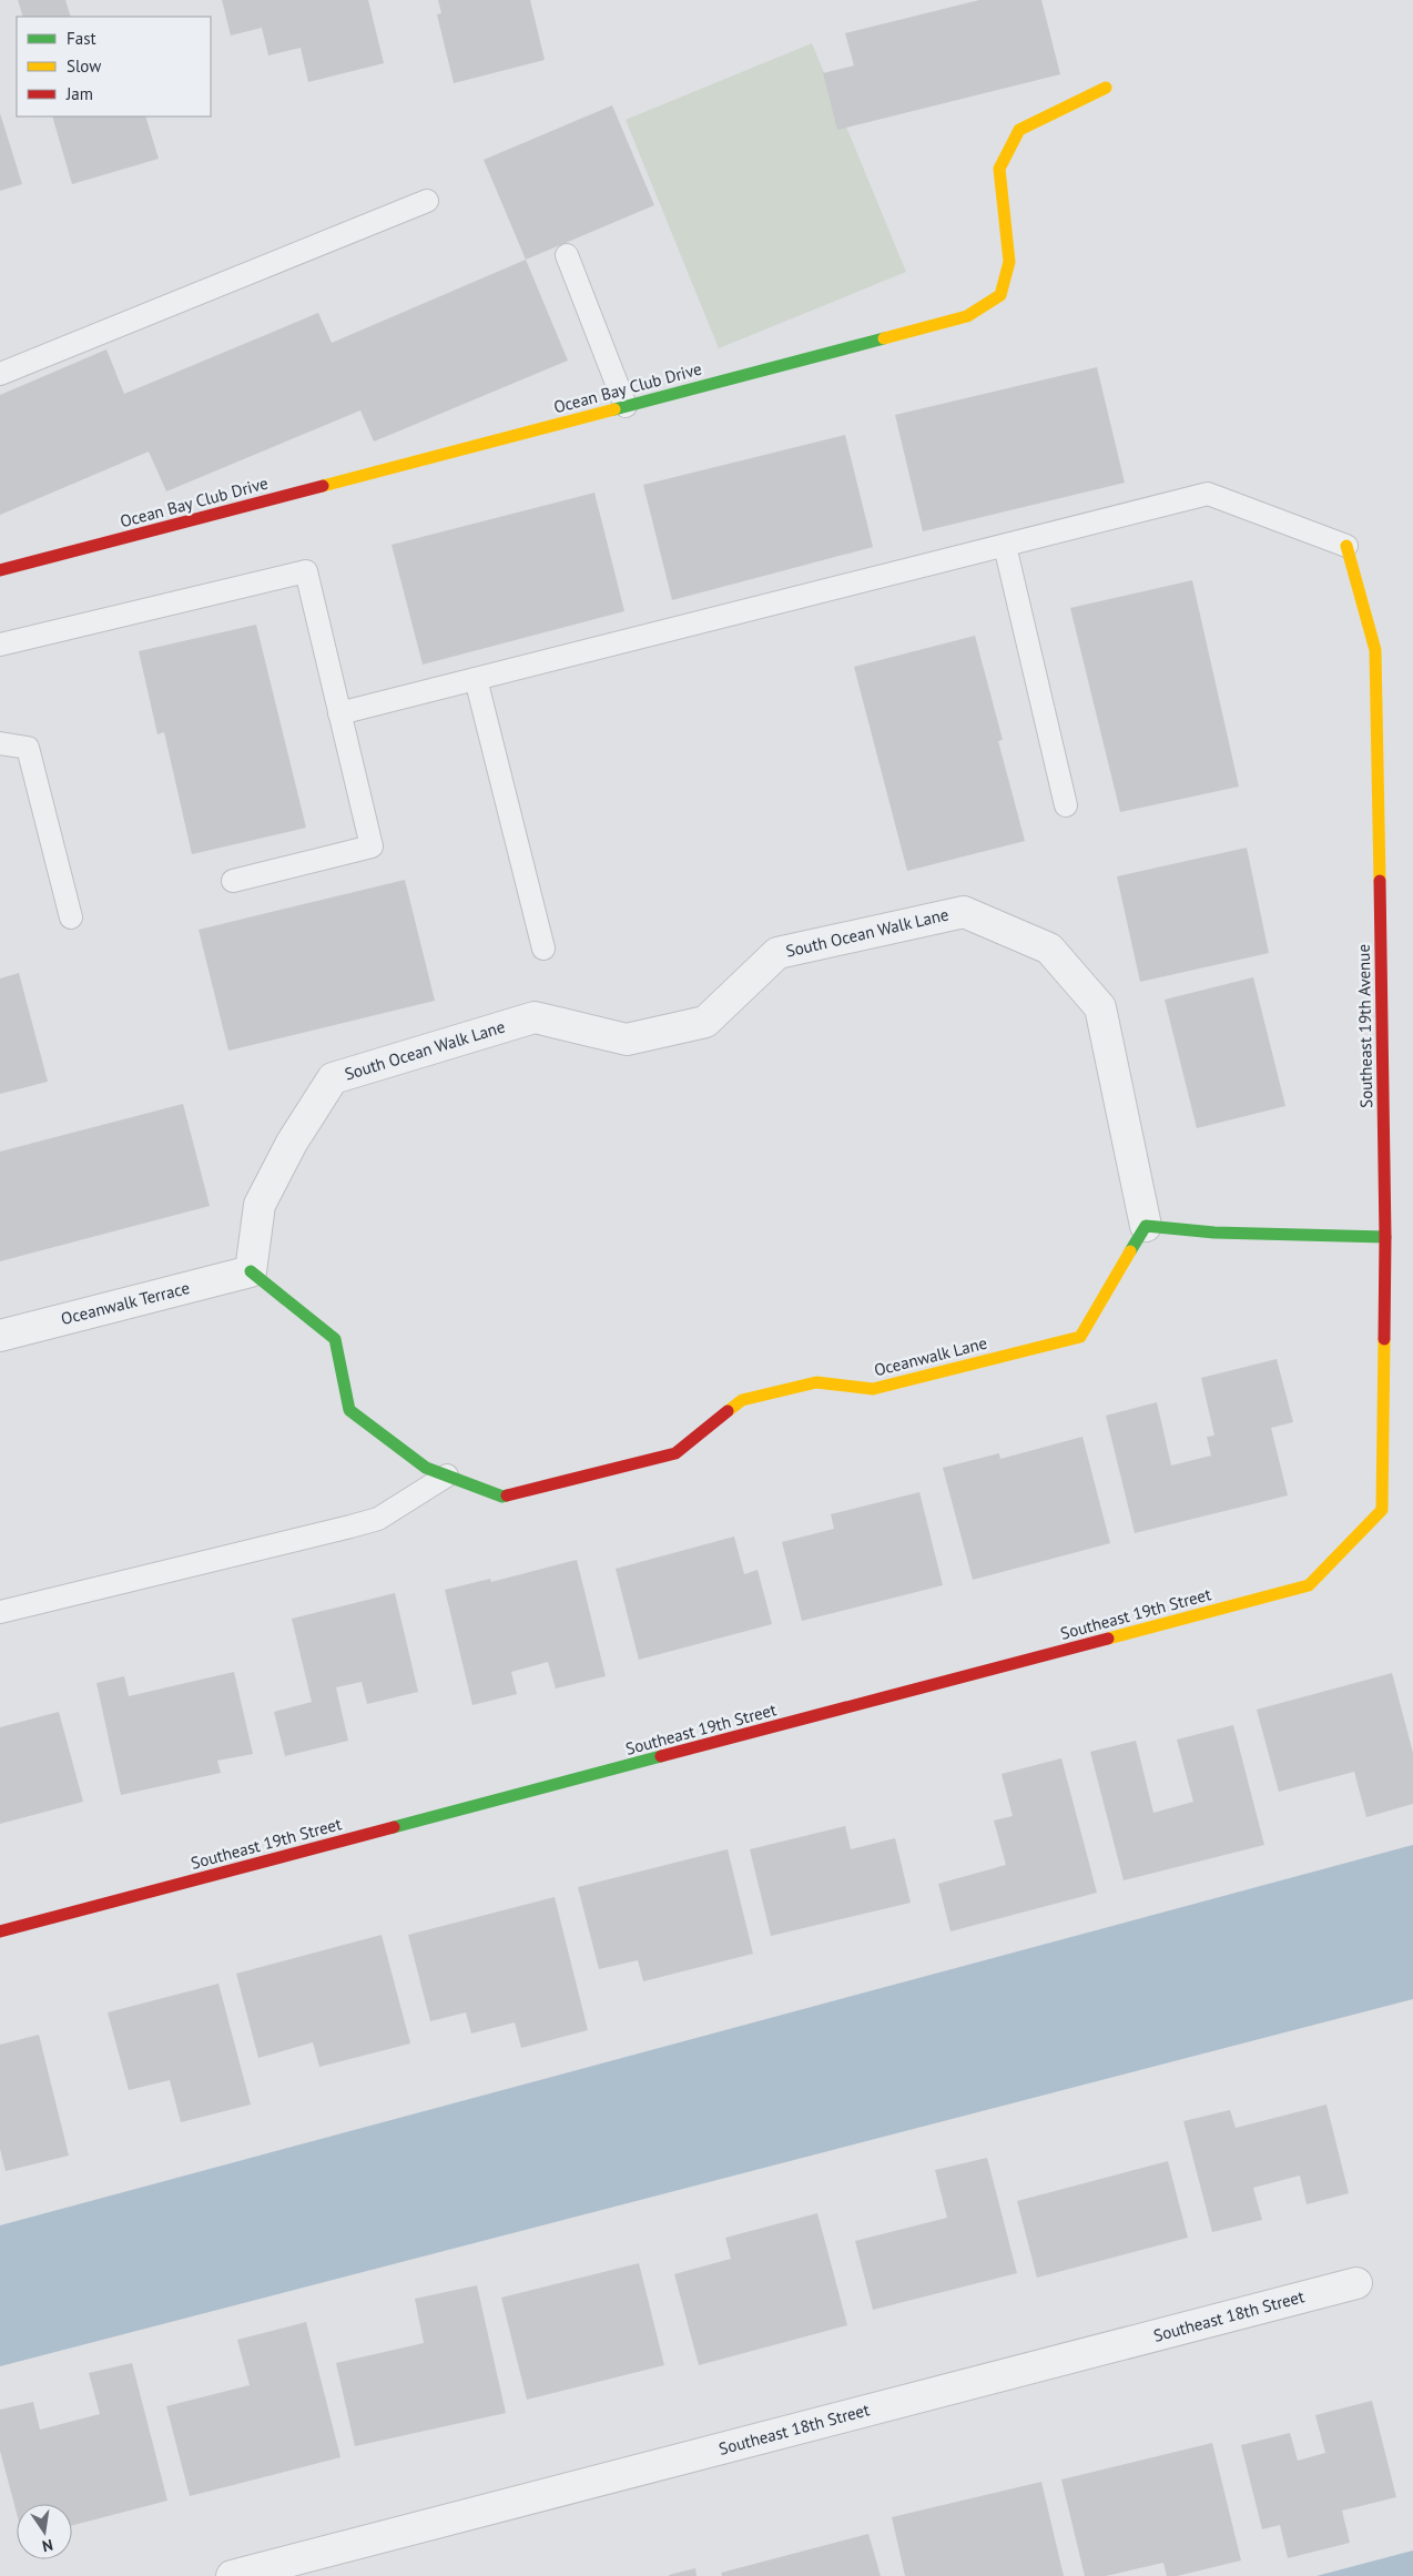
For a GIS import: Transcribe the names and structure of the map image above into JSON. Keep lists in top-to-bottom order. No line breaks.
{"streets":{"street":["Ocean Bay Club Drive","South Ocean Walk Lane","Southeast 19th Avenue","Oceanwalk Terrace","Oceanwalk Lane","Southeast 19th Street","Southeast 18th Street"]},"crossings":[["South Ocean Walk Lane","Oceanwalk Terrace"],["South Ocean Walk Lane","Oceanwalk Lane"],["Southeast 19th Avenue","Southeast 19th Street"],["Oceanwalk Terrace","Oceanwalk Lane"]],"legend":["Fast","Slow","Jam"],"north":"bottom"}
